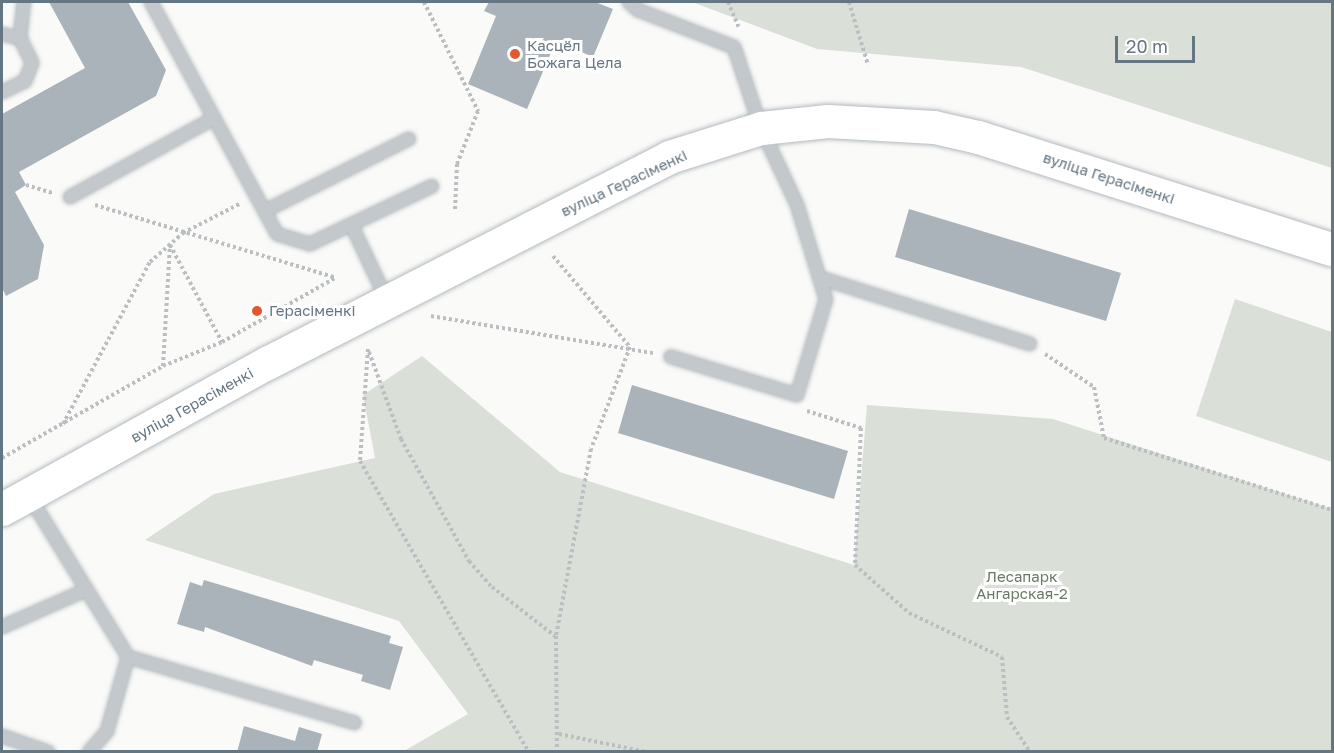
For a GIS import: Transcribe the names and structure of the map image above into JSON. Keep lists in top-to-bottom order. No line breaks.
{"streets":{"street":["вуліца Герасіменкі"]},"parks":["Лесапарк Ангарская-2"],"places":["Касцёл Божага Цела","Герасіменкі"],"scale_bar":"20 m"}
